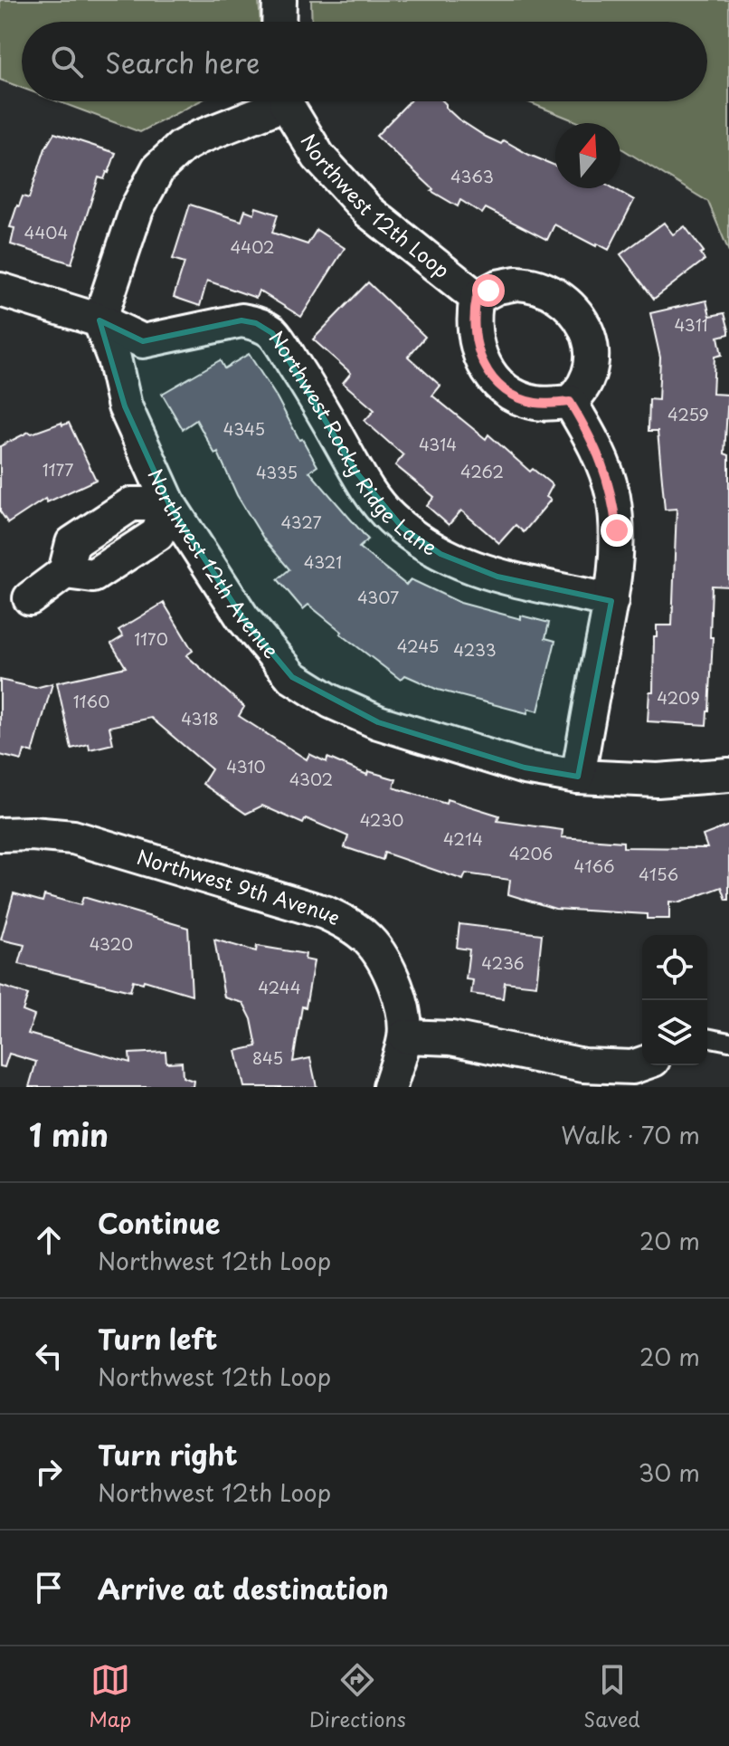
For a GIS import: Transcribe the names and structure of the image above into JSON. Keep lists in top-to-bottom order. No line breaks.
{"streets":{"street":["Northwest 12th Loop","Northwest Rocky Ridge Lane","Northwest 12th Avenue","Northwest 9th Avenue"]},"crossings":[["Northwest Rocky Ridge Lane","Northwest 12th Avenue"]],"house_numbers":["4363","4404","4402","4311","4259","4345","4314","1177","4262","4335","4327","4321","4307","1170","4245","4233","4209","1160","4318","4310","4302","4230","4214","4206","4166","4156","4320","4236","4244","845"],"north":"top","page":{"search":"Search here","heading":["1 min","Walk · 70 m"],"list":[["Continue","Northwest 12th Loop","20 m"],["Turn left","Northwest 12th Loop","20 m"],["Turn right","Northwest 12th Loop","30 m"],"Arrive at destination"],"nav":["Map","Directions","Saved"]}}
